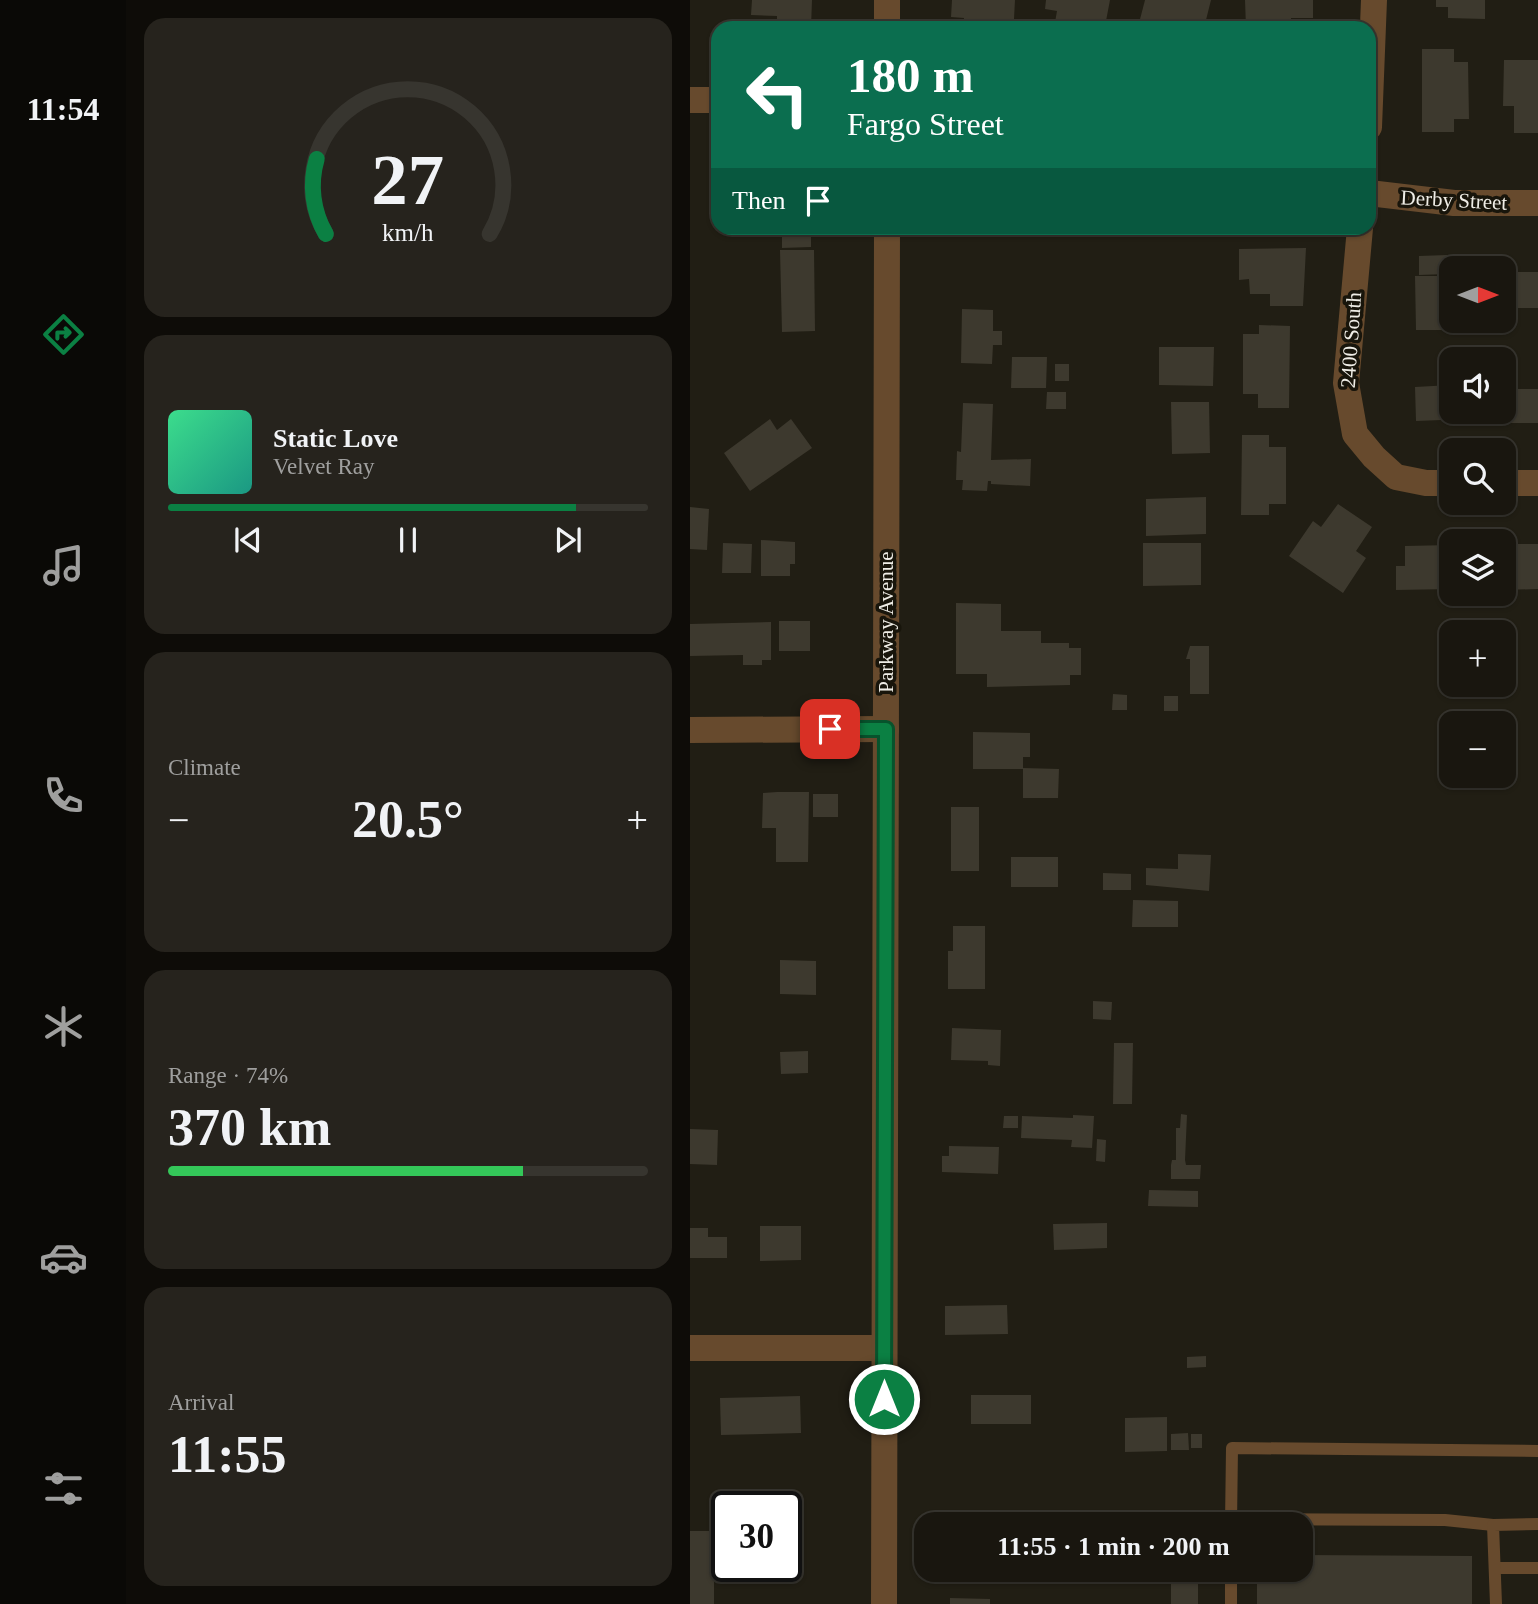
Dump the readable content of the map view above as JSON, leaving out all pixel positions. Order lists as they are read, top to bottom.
{
  "streets": {
    "street": ["Derby Street", "2400 South", "Parkway Avenue"]
  },
  "north": "right",
  "page": {
    "tabs": "11:54",
    "turn": ["180 m", "Fargo Street"],
    "then": "Then",
    "map_buttons": ["+", "−"],
    "song": ["Static Love", "Velvet Ray"],
    "tile": [
      "Climate",
      ["Range · 74%", "370 km"],
      ["Arrival", "11:55"]
    ],
    "heat": ["−", "20.5°", "+"],
    "limit": "30",
    "trip": "11:55 · 1 min · 200 m",
    "gauge": ["27", "km/h"]
  }
}
